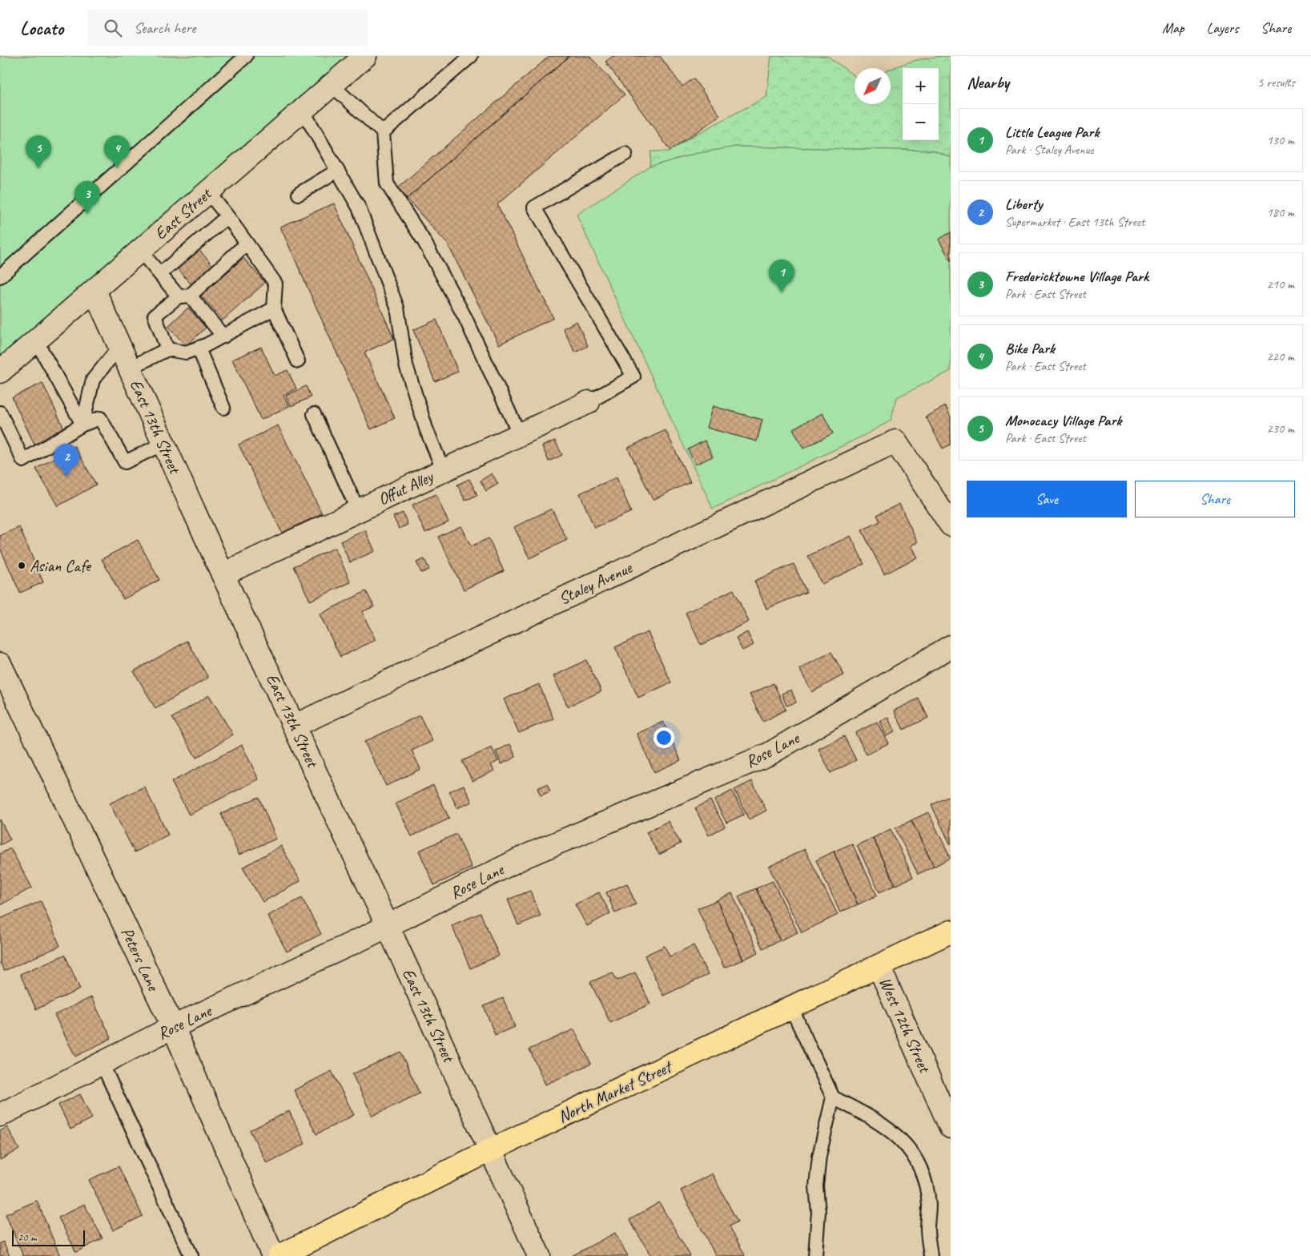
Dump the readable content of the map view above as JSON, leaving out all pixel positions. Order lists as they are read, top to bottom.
{
  "streets": {
    "main road": ["North Market Street"],
    "street": [
      "East Street",
      "East 13th Street",
      "Offut Alley",
      "Staley Avenue",
      "Rose Lane",
      "Peters Lane",
      "West 12th Street"
    ]
  },
  "crossings": [
    ["East Street", "East 13th Street"],
    ["East 13th Street", "Offut Alley"],
    ["East 13th Street", "Staley Avenue"],
    ["East 13th Street", "Rose Lane"],
    ["East 13th Street", "North Market Street"],
    ["Rose Lane", "Peters Lane"],
    ["West 12th Street", "North Market Street"]
  ],
  "places": ["Asian Cafe"],
  "scale_bar": "20 m",
  "north": "bottom left",
  "page": {
    "header": "Locato",
    "search": "Search here",
    "nav": ["Map", "Layers", "Share"],
    "heading": ["Nearby", "5 results"],
    "map_buttons": ["+", "−"],
    "list": [
      {
        "mark": "1",
        "name": "Little League Park",
        "note": "Park · Staley Avenue",
        "value": "130 m"
      },
      {
        "mark": "2",
        "name": "Liberty",
        "note": "Supermarket · East 13th Street",
        "value": "180 m"
      },
      {
        "mark": "3",
        "name": "Fredericktowne Village Park",
        "note": "Park · East Street",
        "value": "210 m"
      },
      {
        "mark": "4",
        "name": "Bike Park",
        "note": "Park · East Street",
        "value": "220 m"
      },
      {
        "mark": "5",
        "name": "Monocacy Village Park",
        "note": "Park · East Street",
        "value": "230 m"
      }
    ],
    "pins": [
      "4",
      "5",
      "3",
      "1",
      "2"
    ],
    "buttons": ["Save", "Share"],
    "scale": "20 m"
  }
}
